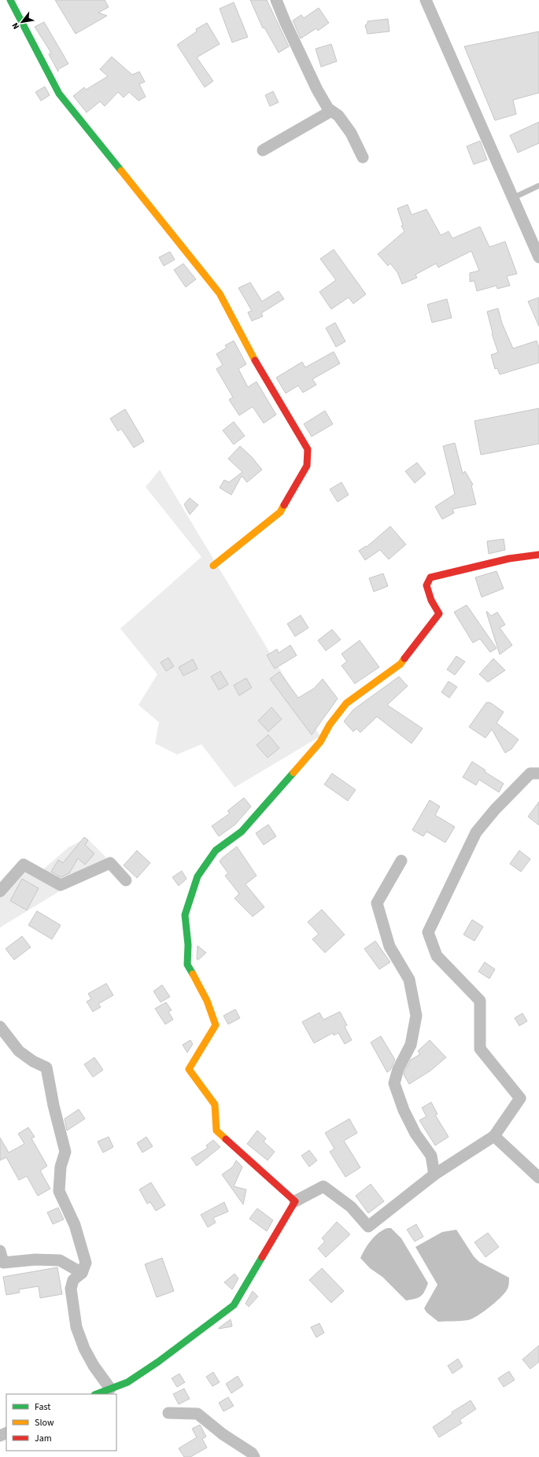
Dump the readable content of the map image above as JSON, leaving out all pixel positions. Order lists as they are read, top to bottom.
{
  "legend": ["Fast", "Slow", "Jam"],
  "north": "bottom left"
}
